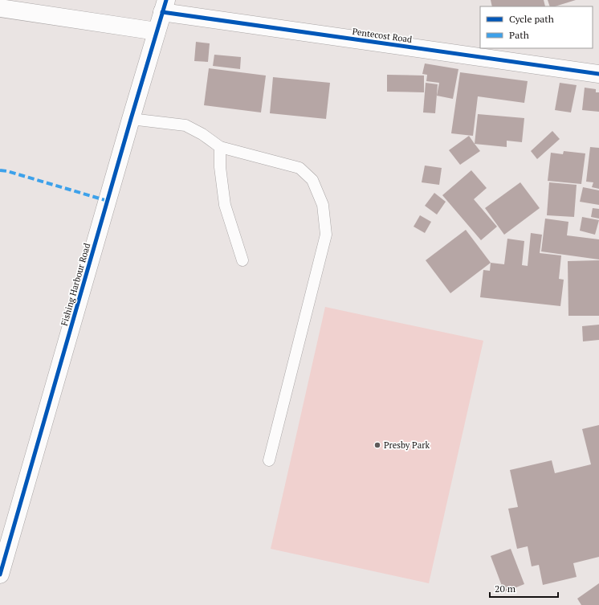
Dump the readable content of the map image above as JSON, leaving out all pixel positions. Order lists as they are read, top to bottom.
{
  "streets": {
    "street": ["Pentecost Road", "Fishing Harbour Road"]
  },
  "crossings": [
    ["Pentecost Road", "Fishing Harbour Road"]
  ],
  "places": ["Presby Park"],
  "legend": ["Cycle path", "Path"],
  "scale_bar": "20 m"
}
